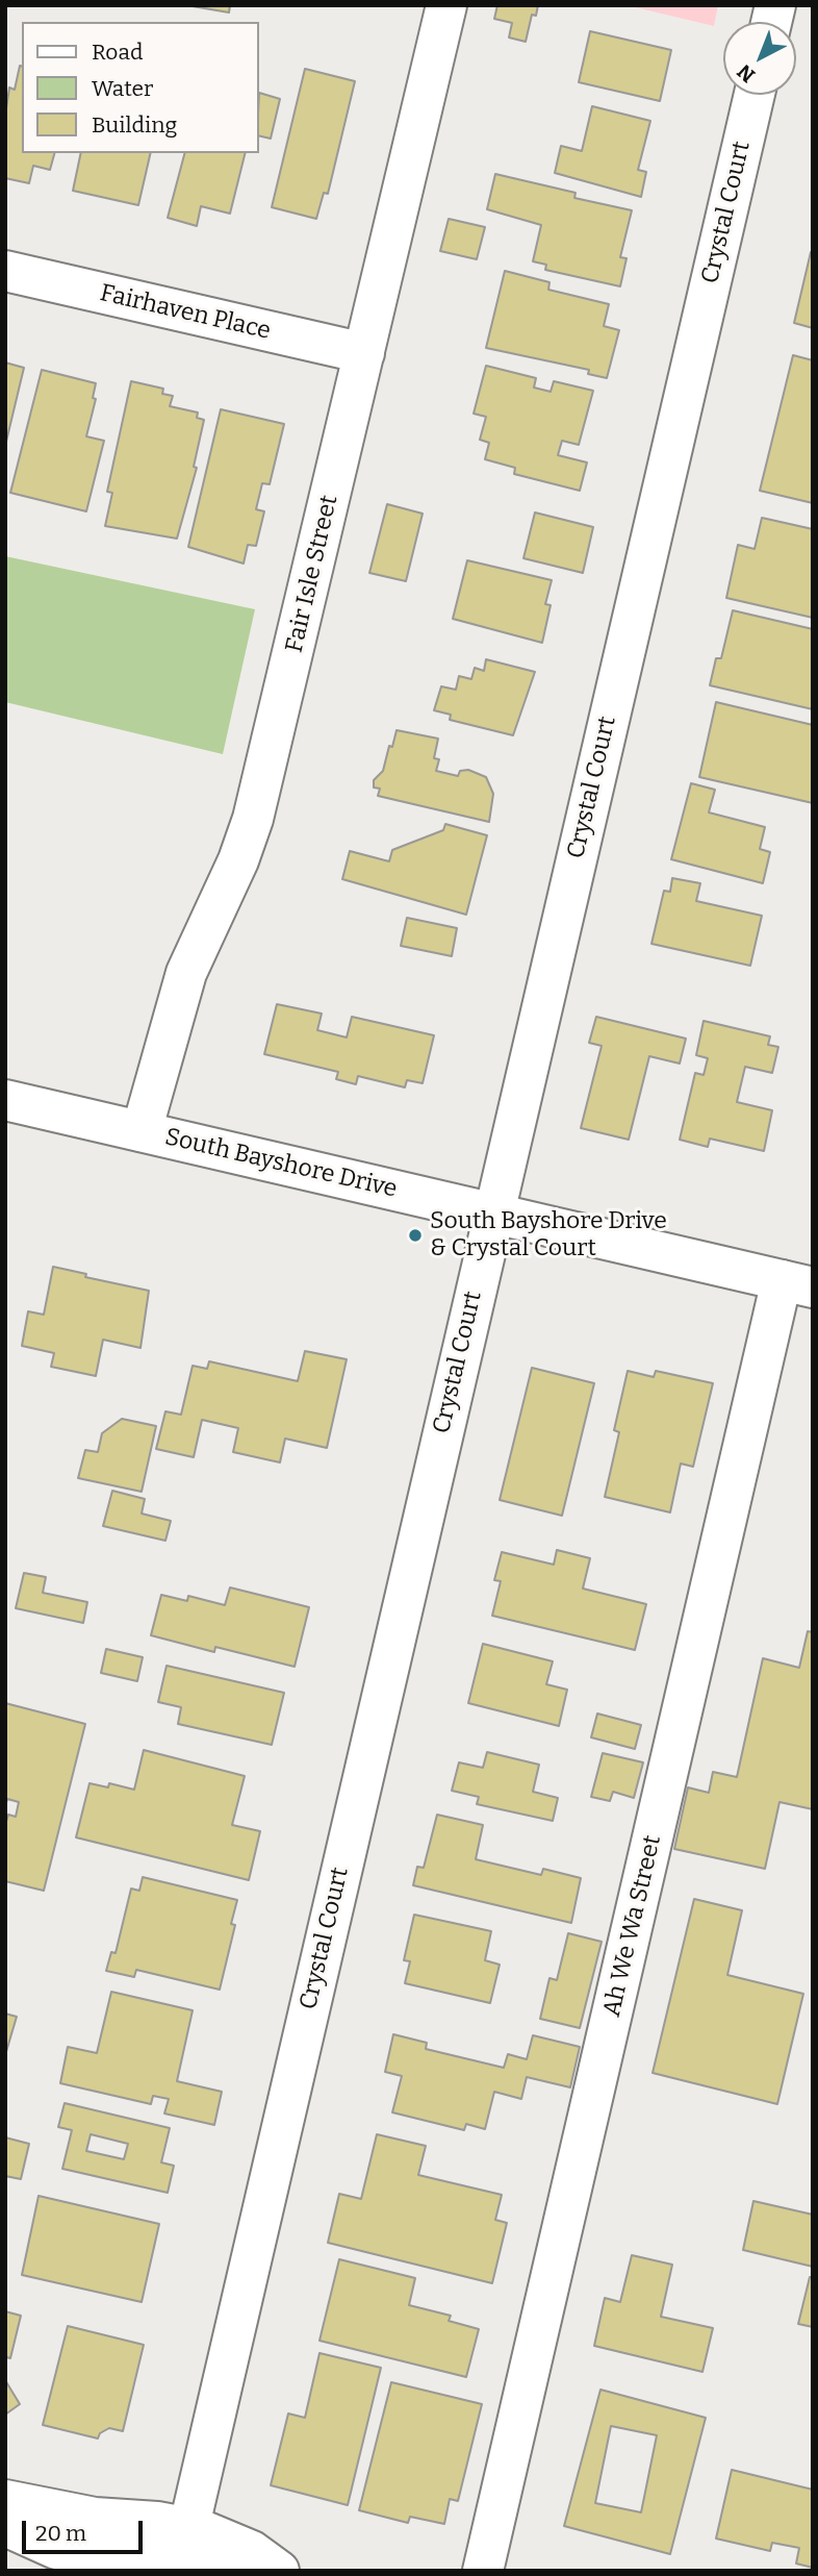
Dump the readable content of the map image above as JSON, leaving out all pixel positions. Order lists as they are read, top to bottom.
{
  "streets": {
    "street": [
      "Crystal Court",
      "Fairhaven Place",
      "Fair Isle Street",
      "South Bayshore Drive",
      "Ah We Wa Street"
    ]
  },
  "crossings": [
    ["Crystal Court", "South Bayshore Drive"],
    ["Fairhaven Place", "Fair Isle Street"],
    ["Fair Isle Street", "South Bayshore Drive"],
    ["South Bayshore Drive", "Ah We Wa Street"]
  ],
  "places": ["South Bayshore Drive & Crystal Court"],
  "legend": ["Road", "Water", "Building"],
  "scale_bar": "20 m",
  "north": "bottom left"
}
